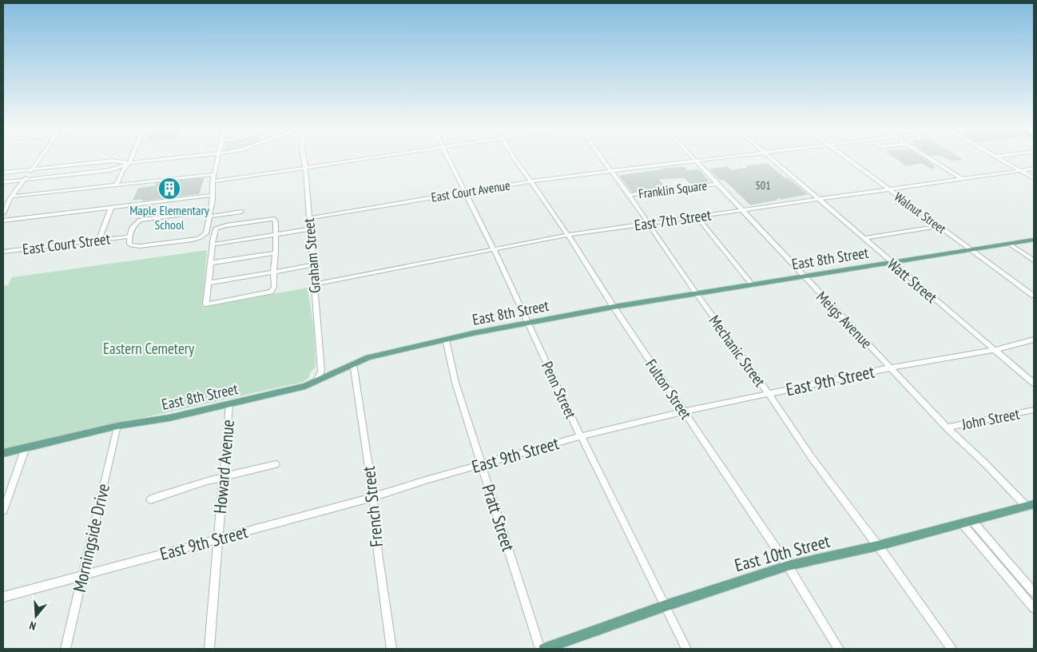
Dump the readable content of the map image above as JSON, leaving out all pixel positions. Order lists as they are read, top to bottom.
{
  "streets": {
    "main road": ["East 8th Street", "East 10th Street"],
    "street": [
      "Franklin Square",
      "East Court Avenue",
      "Walnut Street",
      "East 7th Street",
      "East Court Street",
      "Graham Street",
      "Watt Street",
      "Meigs Avenue",
      "Mechanic Street",
      "East 9th Street",
      "Fulton Street",
      "Penn Street",
      "John Street",
      "Howard Avenue",
      "French Street",
      "Pratt Street",
      "Morningside Drive"
    ]
  },
  "crossings": [
    ["Franklin Square", "Meigs Avenue"],
    ["Franklin Square", "Mechanic Street"],
    ["East Court Avenue", "Graham Street"],
    ["East Court Avenue", "Meigs Avenue"],
    ["East Court Avenue", "Mechanic Street"],
    ["East Court Avenue", "Fulton Street"],
    ["East Court Avenue", "Penn Street"],
    ["Walnut Street", "East 7th Street"],
    ["Walnut Street", "East 8th Street"],
    ["East 7th Street", "Graham Street"],
    ["East 7th Street", "Watt Street"],
    ["East 7th Street", "Meigs Avenue"],
    ["East 7th Street", "Mechanic Street"],
    ["East 7th Street", "Fulton Street"],
    ["East 7th Street", "Penn Street"],
    ["Graham Street", "East 8th Street"],
    ["East 8th Street", "Watt Street"],
    ["East 8th Street", "Meigs Avenue"],
    ["East 8th Street", "Mechanic Street"],
    ["East 8th Street", "Fulton Street"],
    ["East 8th Street", "Penn Street"],
    ["East 8th Street", "Howard Avenue"],
    ["East 8th Street", "French Street"],
    ["East 8th Street", "Pratt Street"],
    ["East 8th Street", "Morningside Drive"],
    ["Watt Street", "East 9th Street"],
    ["Meigs Avenue", "East 9th Street"],
    ["Meigs Avenue", "John Street"],
    ["Meigs Avenue", "East 10th Street"],
    ["Mechanic Street", "East 9th Street"],
    ["Mechanic Street", "East 10th Street"],
    ["East 9th Street", "Fulton Street"],
    ["East 9th Street", "Penn Street"],
    ["East 9th Street", "Howard Avenue"],
    ["East 9th Street", "French Street"],
    ["East 9th Street", "Pratt Street"],
    ["East 9th Street", "Morningside Drive"],
    ["Fulton Street", "East 10th Street"],
    ["Penn Street", "East 10th Street"]
  ],
  "parks": ["Eastern Cemetery"],
  "places": {
    "building": ["Maple Elementary School"]
  },
  "house_numbers": ["501"],
  "north": "bottom"
}
